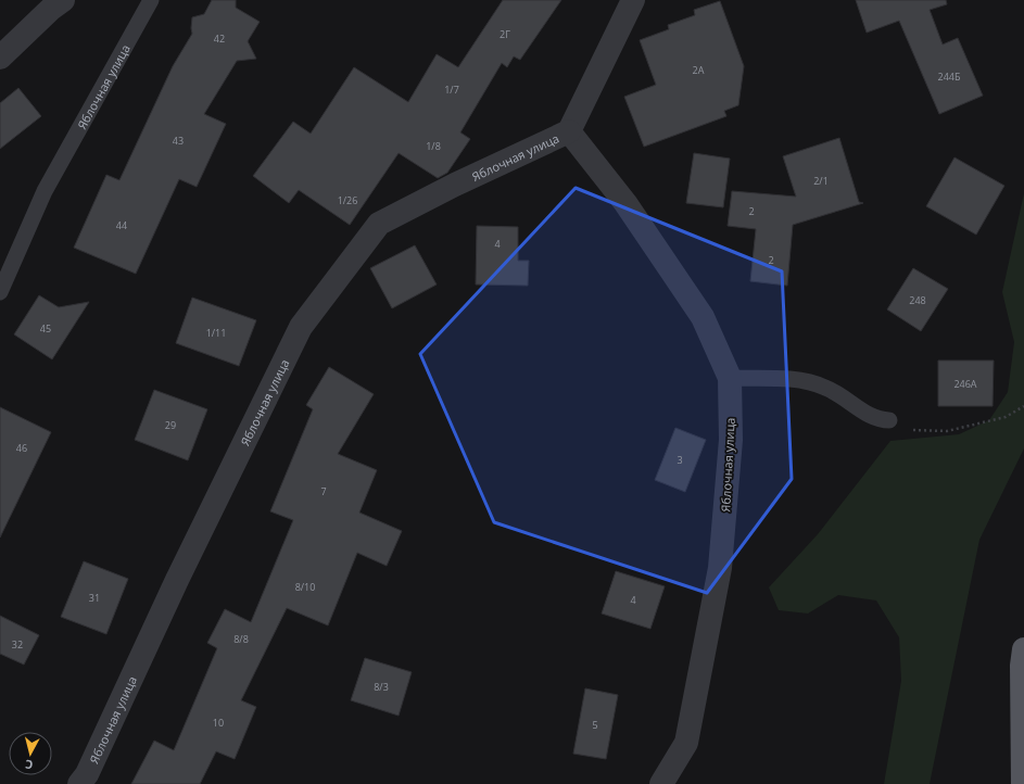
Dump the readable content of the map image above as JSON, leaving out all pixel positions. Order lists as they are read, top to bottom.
{
  "streets": {
    "street": ["Яблочная улица"]
  },
  "house_numbers": [
    "2Г",
    "42",
    "2А",
    "244Б",
    "1/7",
    "43",
    "1/8",
    "2/1",
    "1/26",
    "2",
    "44",
    "4",
    "2",
    "248",
    "45",
    "1/11",
    "246А",
    "29",
    "46",
    "3",
    "7",
    "8/10",
    "31",
    "4",
    "8/8",
    "32",
    "8/3",
    "10",
    "5"
  ],
  "north": "bottom"
}
